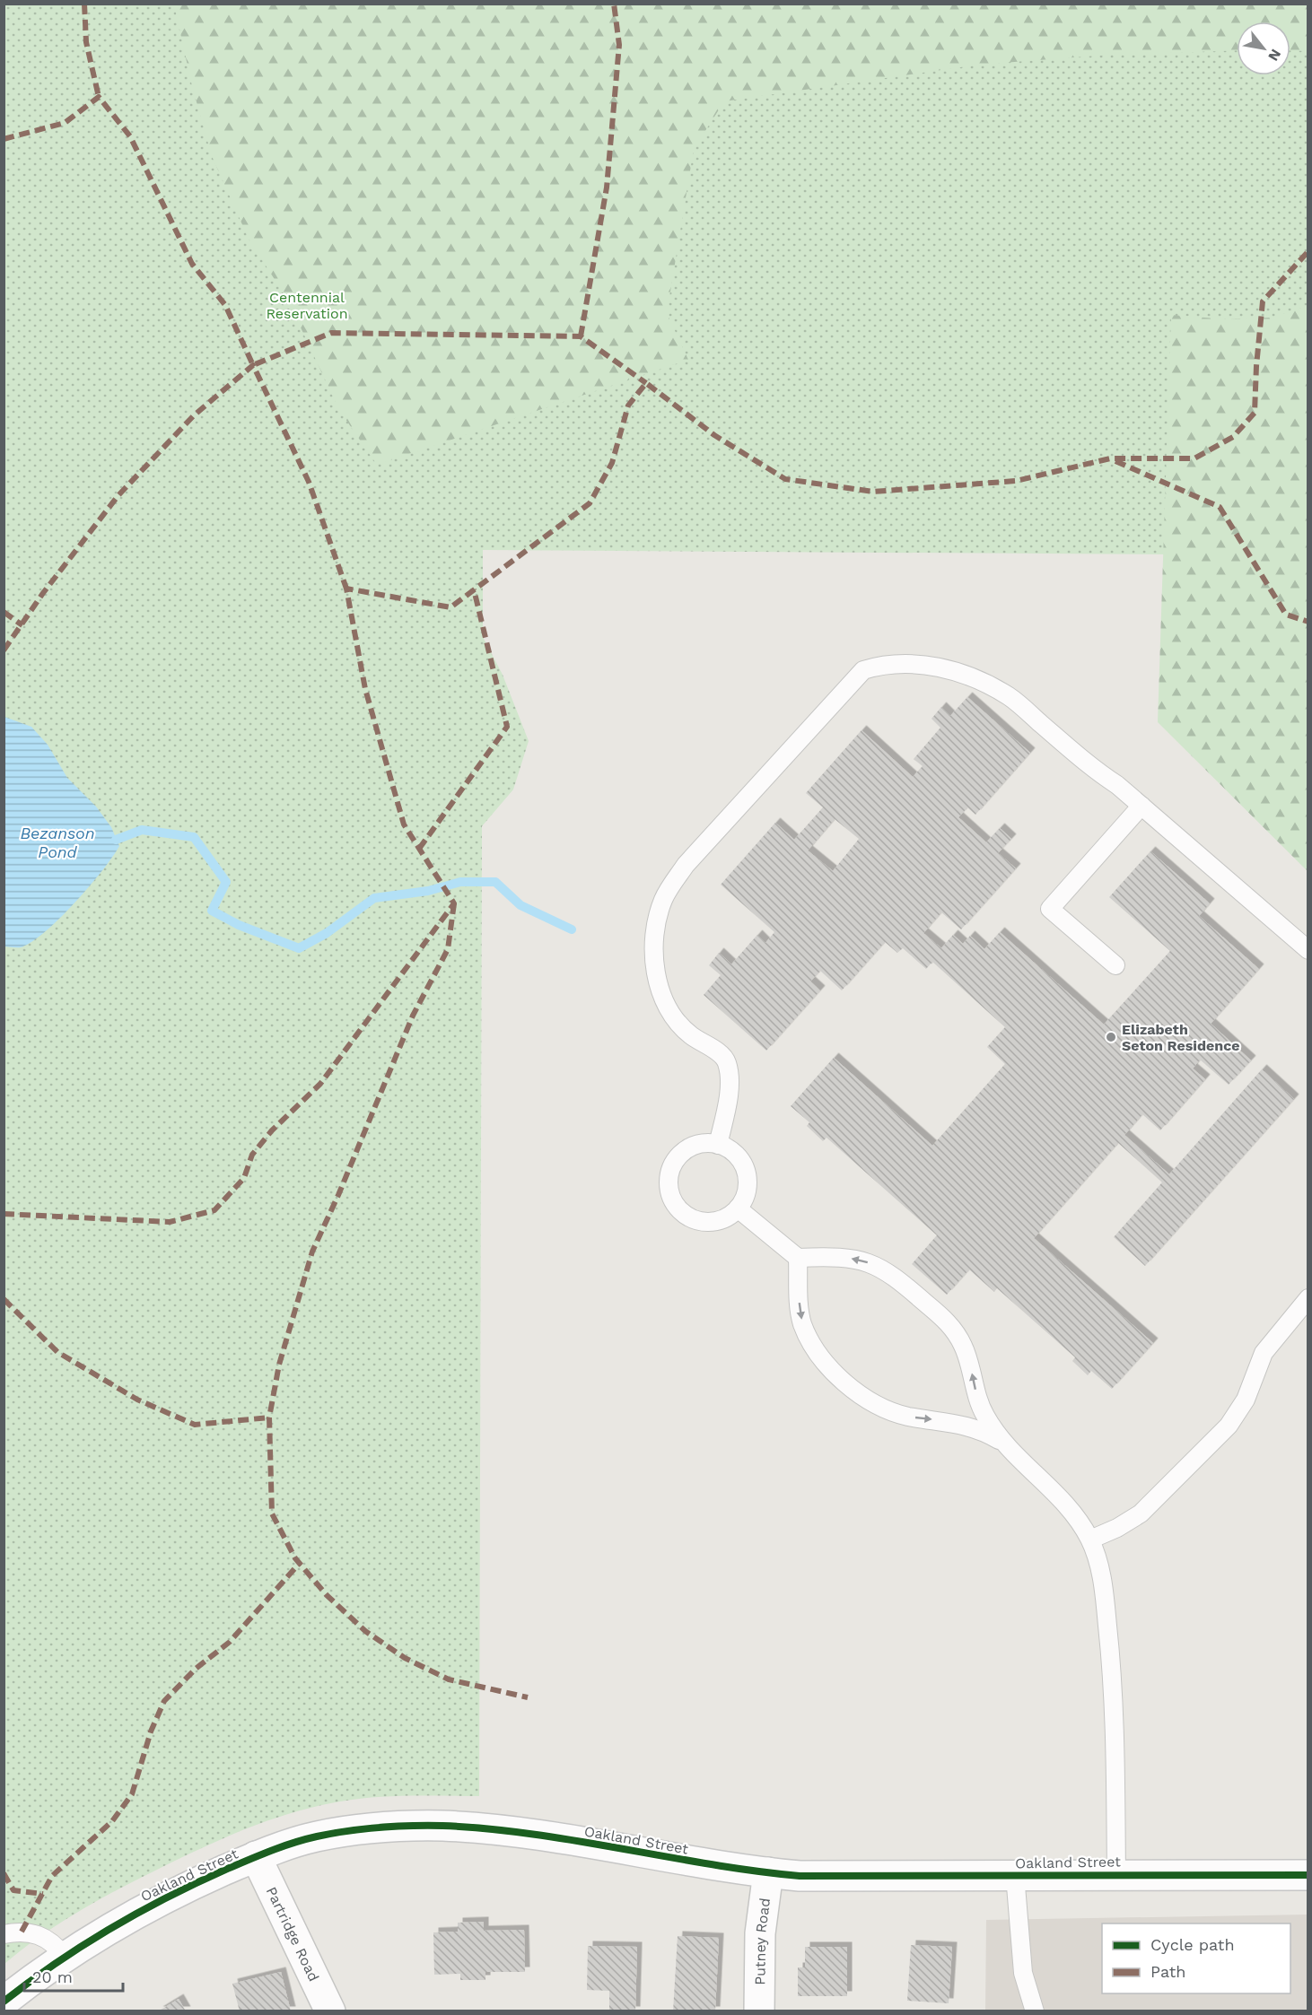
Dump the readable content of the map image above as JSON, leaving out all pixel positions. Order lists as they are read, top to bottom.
{
  "streets": {
    "street": ["Oakland Street", "Partridge Road", "Putney Road"]
  },
  "crossings": [
    ["Oakland Street", "Partridge Road"],
    ["Oakland Street", "Putney Road"]
  ],
  "water": ["Bezanson Pond"],
  "parks": ["Centennial Reservation"],
  "places": ["Elizabeth Seton Residence"],
  "legend": ["Cycle path", "Path"],
  "scale_bar": "20 m",
  "north": "bottom right"
}
